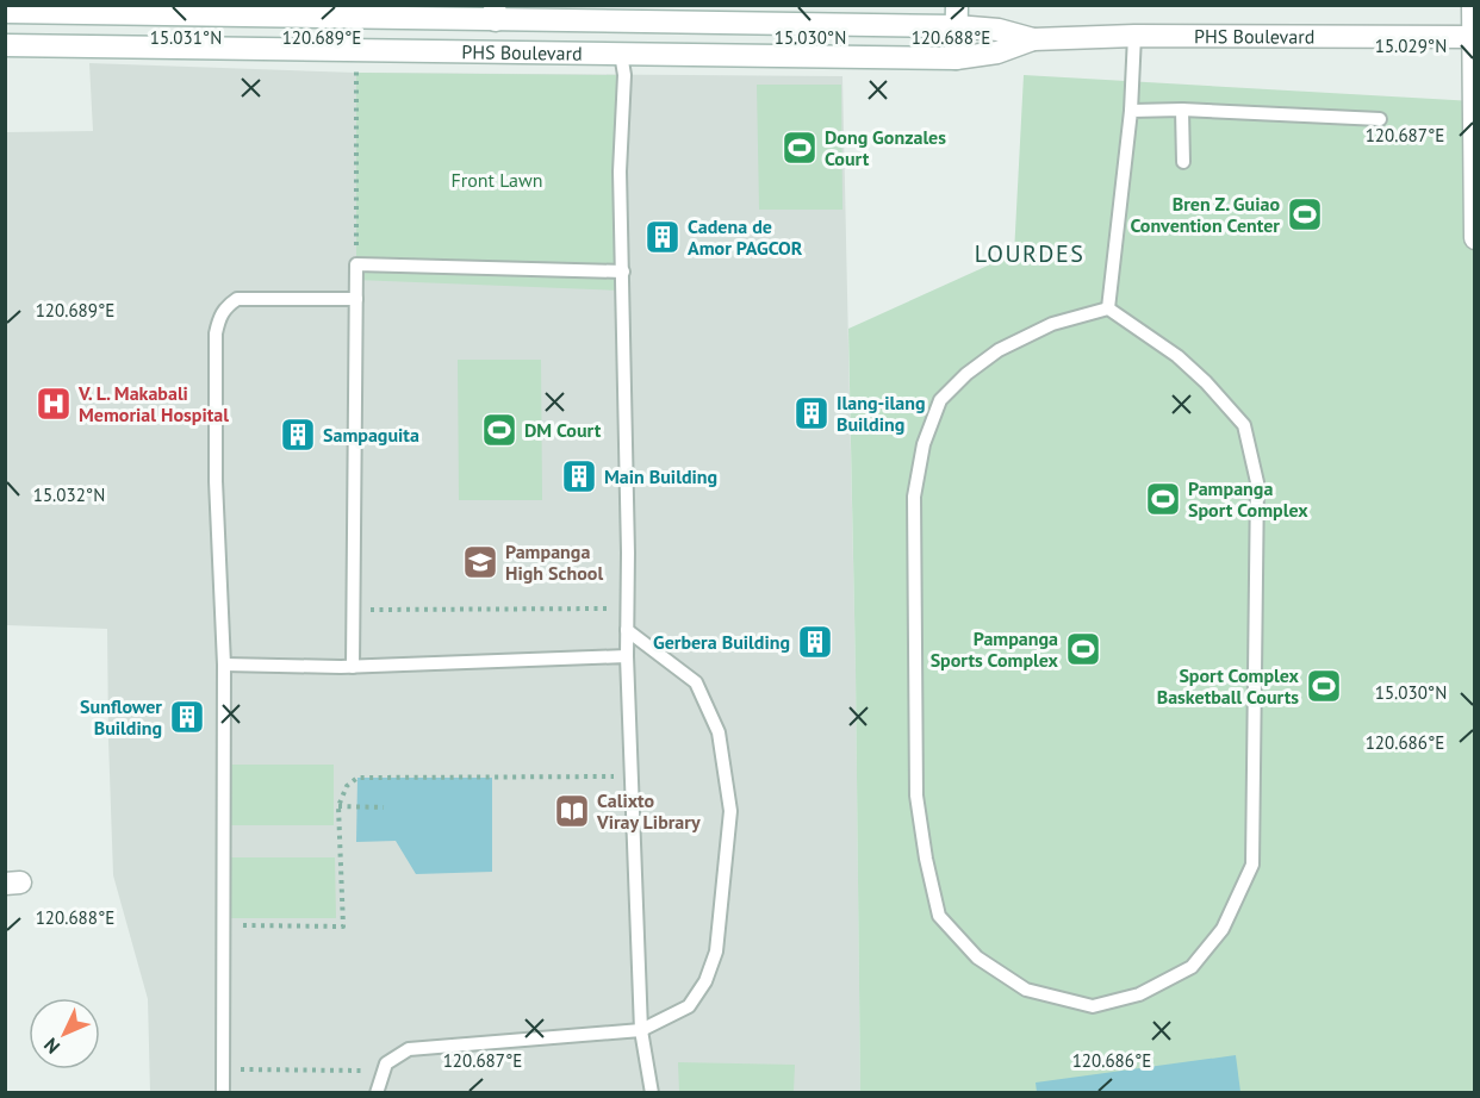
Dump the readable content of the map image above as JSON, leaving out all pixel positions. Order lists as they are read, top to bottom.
{
  "streets": {
    "street": ["PHS Boulevard"]
  },
  "districts": ["LOURDES"],
  "parks": ["Front Lawn"],
  "places": {
    "sports": [
      "Dong Gonzales Court",
      "Bren Z. Guiao Convention Center",
      "DM Court",
      "Pampanga Sport Complex",
      "Pampanga Sports Complex",
      "Sport Complex Basketball Courts"
    ],
    "building": [
      "Cadena de Amor PAGCOR",
      "Ilang-ilang Building",
      "Sampaguita",
      "Main Building",
      "Gerbera Building",
      "Sunflower Building"
    ],
    "hospital": ["V. L. Makabali Memorial Hospital"],
    "school or university": ["Pampanga High School"],
    "library": ["Calixto Viray Library"]
  },
  "north": "bottom left",
  "coordinates": [
    "120.689°E",
    "120.688°E",
    "15.031°N",
    "15.030°N",
    "15.029°N",
    "120.687°E",
    "15.032°N",
    "120.686°E"
  ]
}
